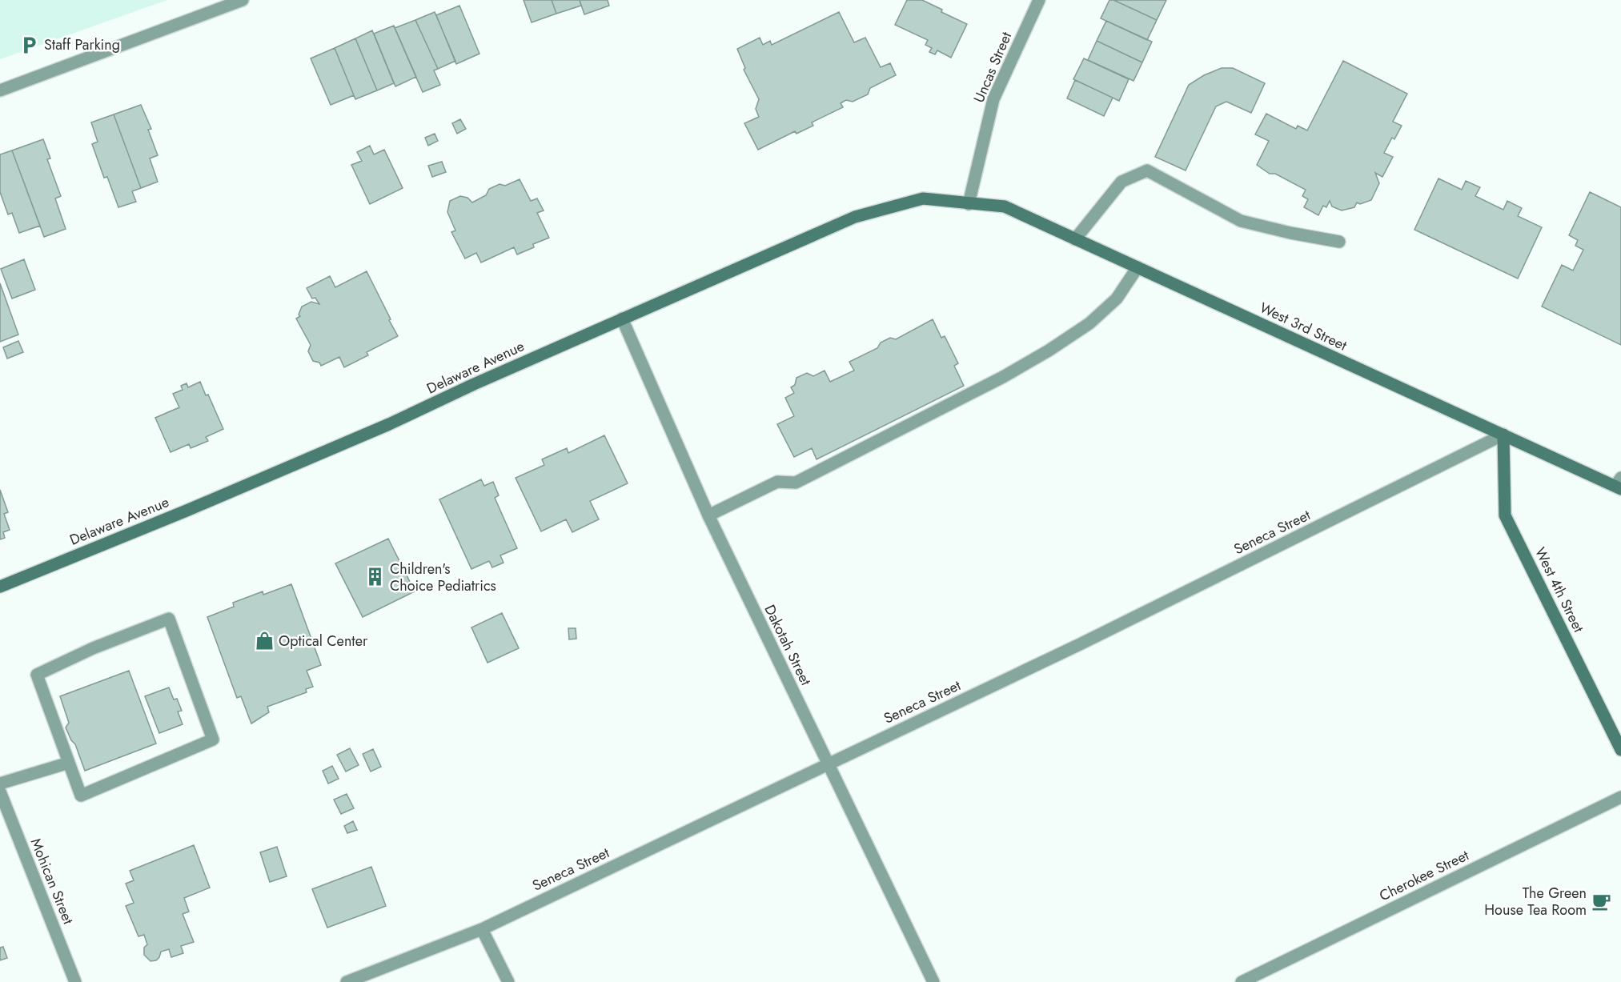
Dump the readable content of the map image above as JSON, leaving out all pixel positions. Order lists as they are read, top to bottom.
{
  "streets": {
    "main road": ["West 3rd Street", "Delaware Avenue", "West 4th Street"],
    "street": [
      "Uncas Street",
      "Seneca Street",
      "Dakotah Street",
      "Cherokee Street",
      "Mohican Street"
    ]
  },
  "crossings": [
    ["Uncas Street", "West 3rd Street"],
    ["Uncas Street", "Delaware Avenue"],
    ["West 3rd Street", "Delaware Avenue"],
    ["West 3rd Street", "Seneca Street"],
    ["West 3rd Street", "West 4th Street"],
    ["Delaware Avenue", "Dakotah Street"],
    ["Seneca Street", "West 4th Street"],
    ["Seneca Street", "Dakotah Street"]
  ],
  "places": {
    "parking": ["Staff Parking"],
    "building": ["Children's Choice Pediatrics"],
    "shop": ["Optical Center"],
    "cafe": ["The Green House Tea Room"]
  }
}
